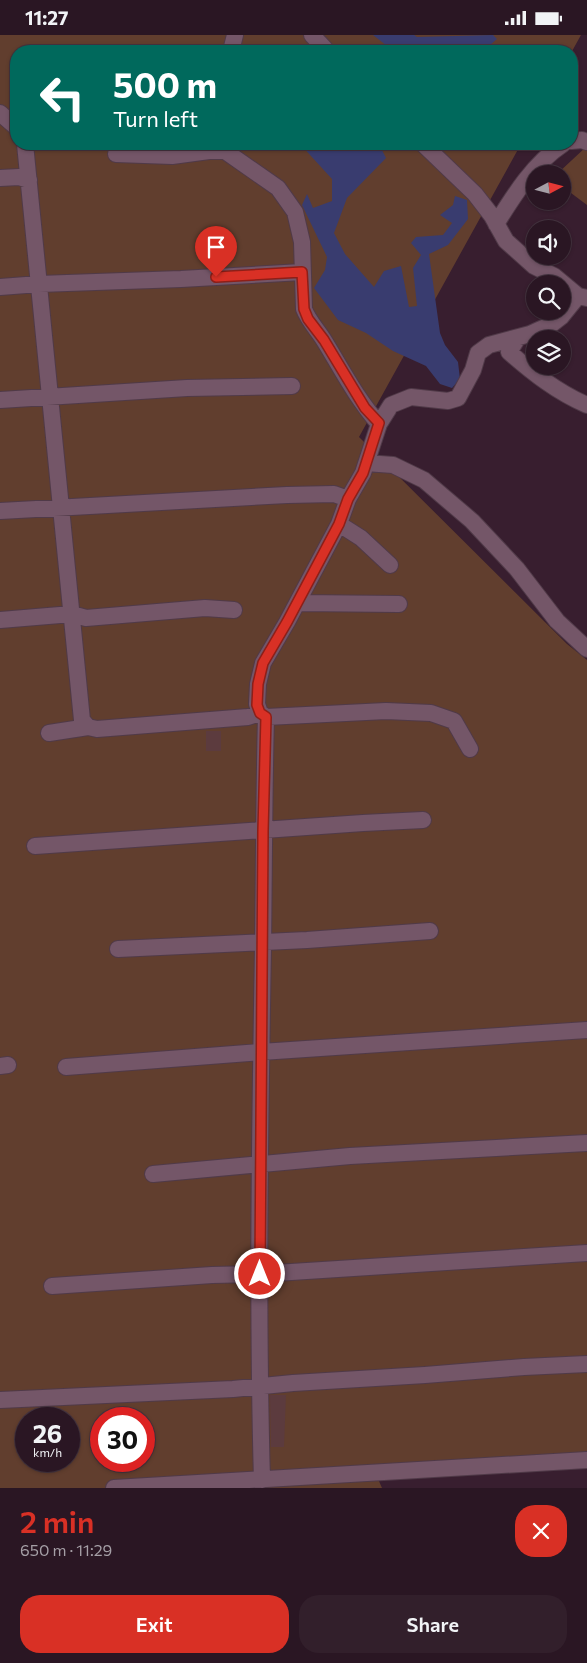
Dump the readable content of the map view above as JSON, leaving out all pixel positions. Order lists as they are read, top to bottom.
{
  "north": "right",
  "page": {
    "status": "11:27",
    "turn": ["500 m", "Turn left"],
    "speed": "26 km/h",
    "limit": "30",
    "heading": ["2 min", "650 m · 11:29"],
    "buttons": ["Exit", "Share"]
  }
}
